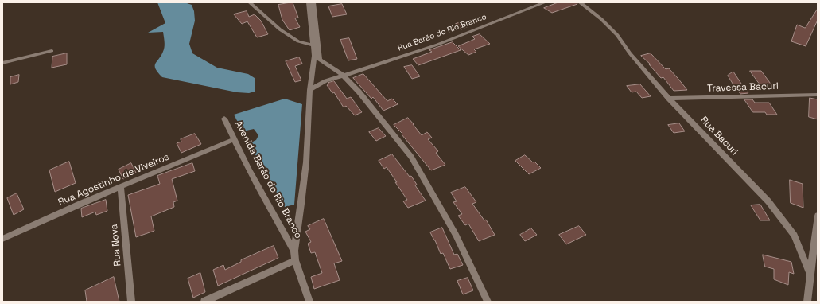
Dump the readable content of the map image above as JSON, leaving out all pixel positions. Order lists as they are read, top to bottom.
{
  "streets": {
    "street": [
      "Rua Barão do Rio Branco",
      "Travessa Bacuri",
      "Rua Bacuri",
      "Rua Agostinho de Viveiros",
      "Avenida Barão do Rio Branco",
      "Rua Nova"
    ]
  },
  "crossings": [
    ["Travessa Bacuri", "Rua Bacuri"],
    ["Rua Agostinho de Viveiros", "Avenida Barão do Rio Branco"],
    ["Rua Agostinho de Viveiros", "Rua Nova"]
  ]
}
